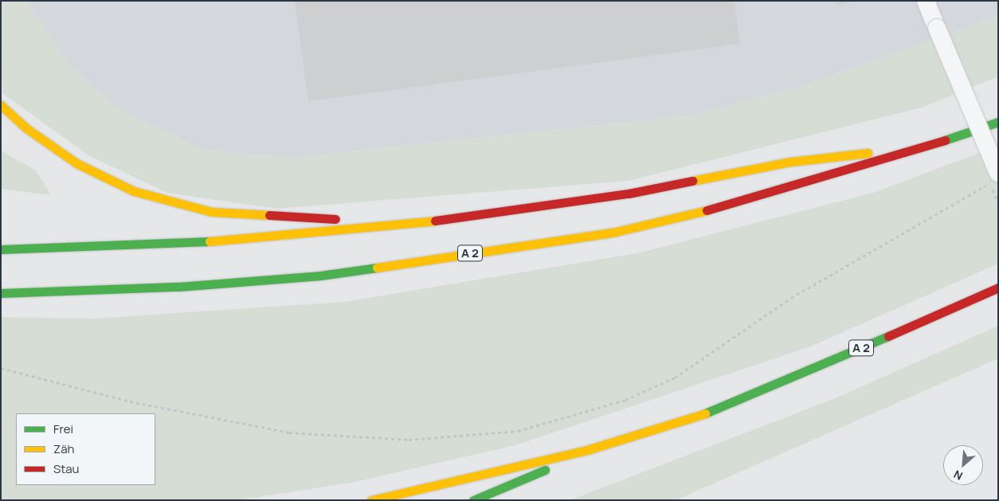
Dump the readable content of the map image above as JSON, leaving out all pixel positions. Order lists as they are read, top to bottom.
{
  "streets": {
    "highway": ["A 2"]
  },
  "legend": ["Frei", "Zäh", "Stau"],
  "north": "bottom left"
}
